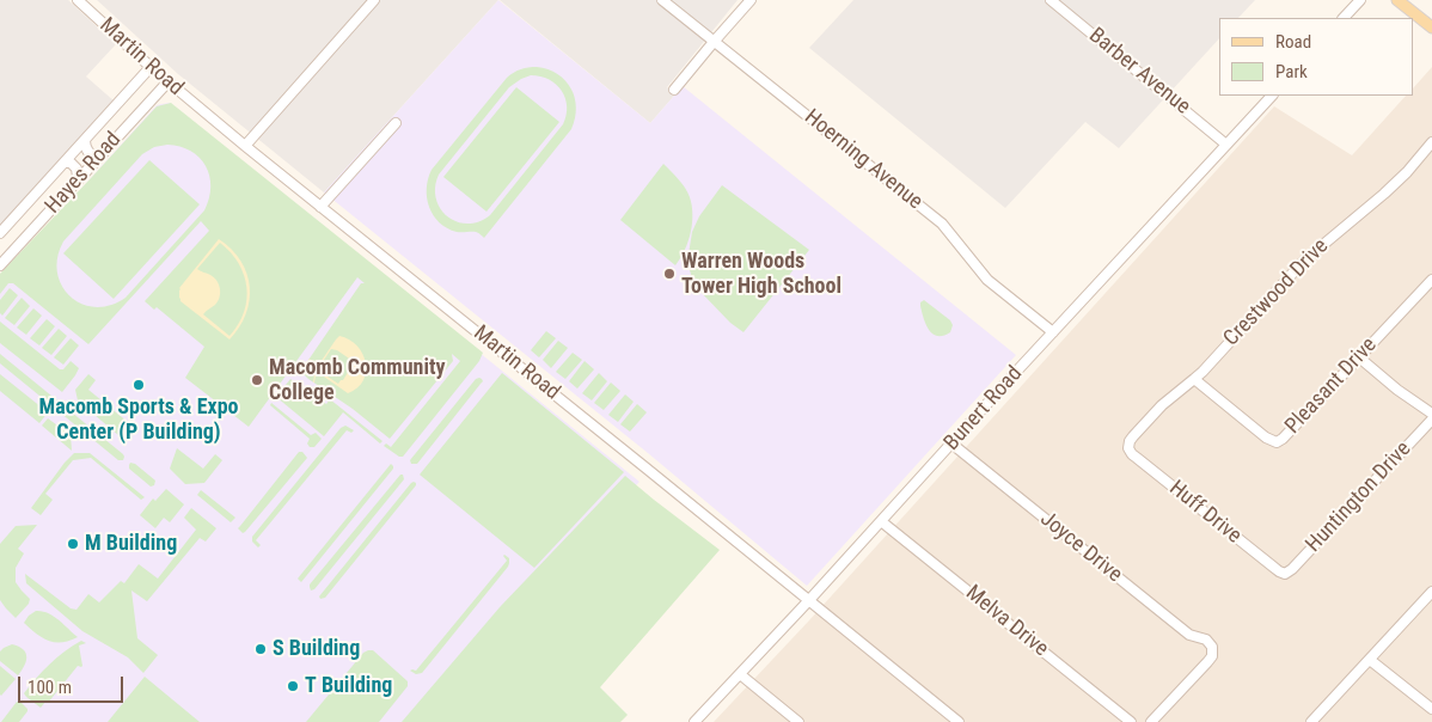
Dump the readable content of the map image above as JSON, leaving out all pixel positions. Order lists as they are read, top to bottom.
{
  "streets": {
    "street": [
      "Martin Road",
      "Barber Avenue",
      "Hoerning Avenue",
      "Hayes Road",
      "Crestwood Drive",
      "Pleasant Drive",
      "Bunert Road",
      "Huntington Drive",
      "Huff Drive",
      "Joyce Drive",
      "Melva Drive"
    ]
  },
  "crossings": [
    ["Martin Road", "Hayes Road"],
    ["Martin Road", "Bunert Road"],
    ["Barber Avenue", "Bunert Road"],
    ["Hoerning Avenue", "Bunert Road"],
    ["Crestwood Drive", "Pleasant Drive"],
    ["Crestwood Drive", "Huff Drive"],
    ["Bunert Road", "Joyce Drive"],
    ["Bunert Road", "Melva Drive"],
    ["Huntington Drive", "Huff Drive"]
  ],
  "places": [
    "Warren Woods Tower High School",
    "Macomb Community College",
    "Macomb Sports & Expo Center (P Building)",
    "M Building",
    "S Building",
    "T Building"
  ],
  "legend": ["Road", "Park"],
  "scale_bar": "100 m"
}
